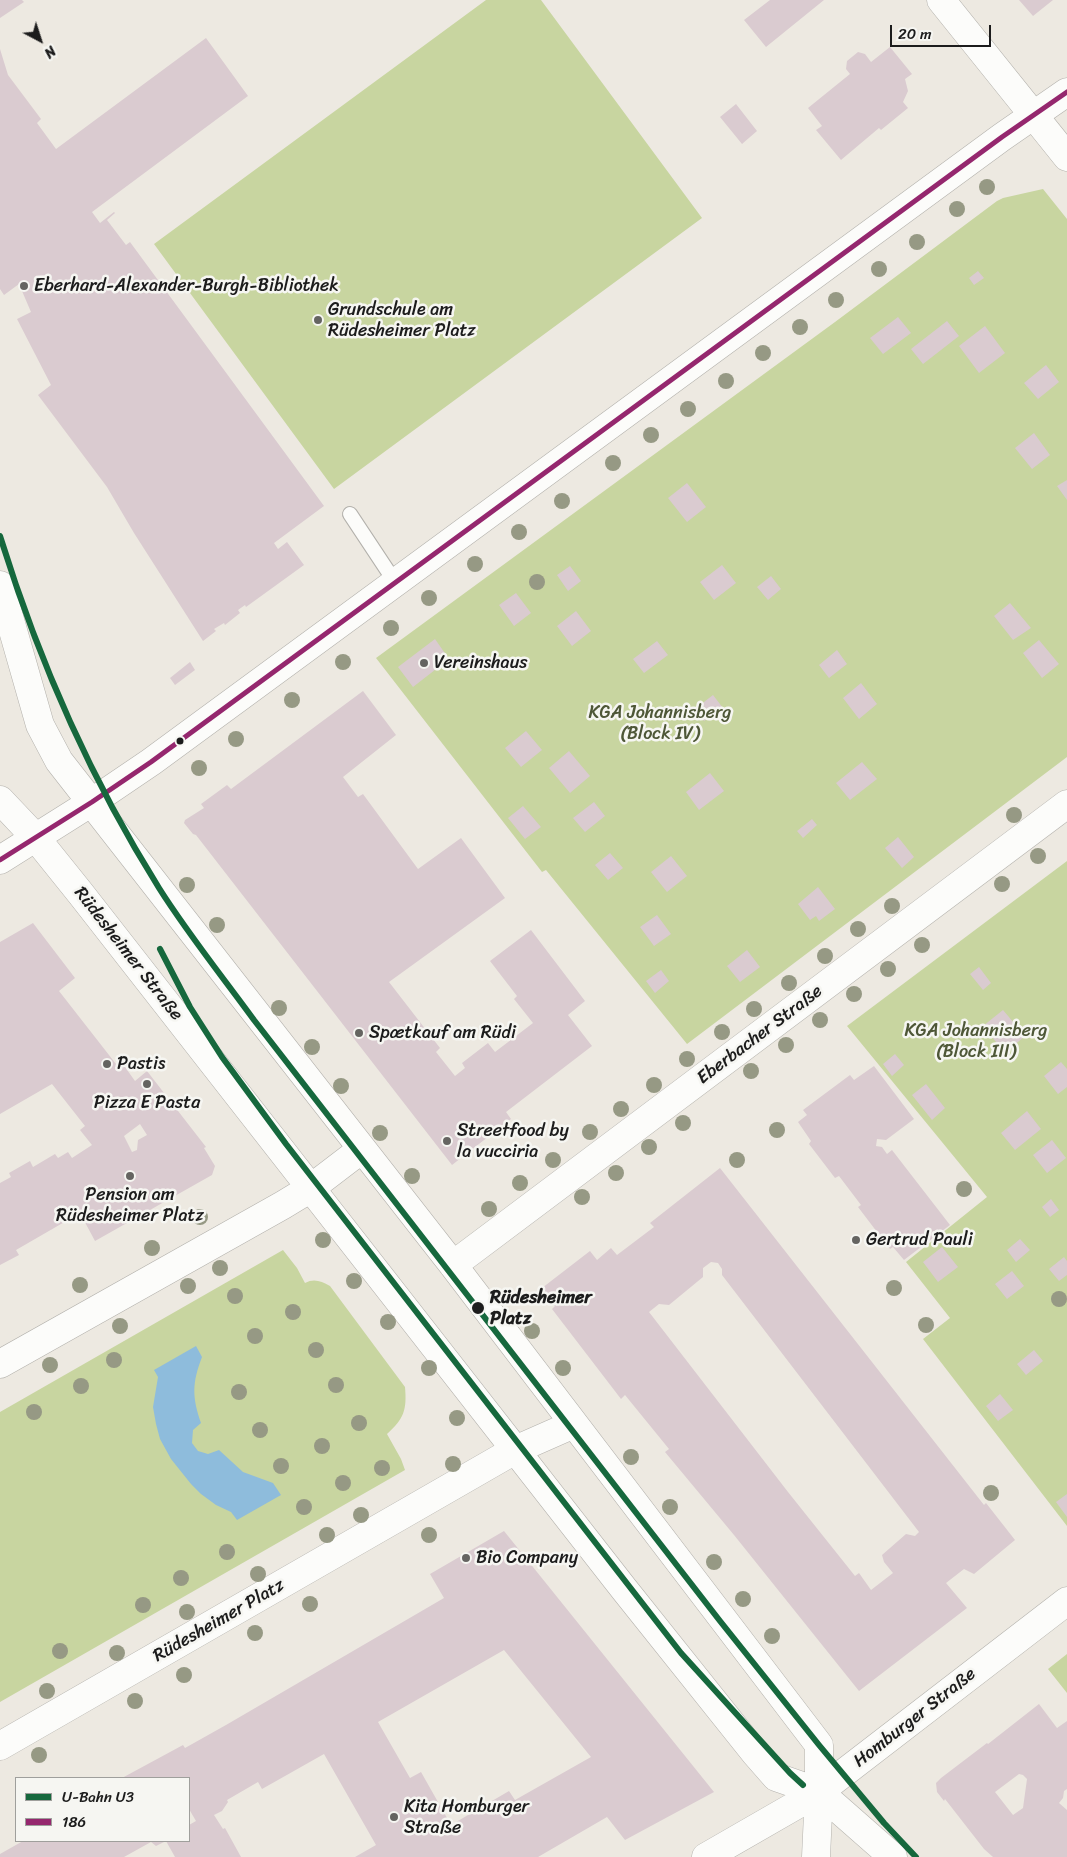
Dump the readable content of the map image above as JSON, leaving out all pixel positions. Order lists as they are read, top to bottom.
{
  "streets": {
    "street": [
      "Rüdesheimer Straße",
      "Eberbacher Straße",
      "Rüdesheimer Platz",
      "Homburger Straße"
    ]
  },
  "crossings": [
    ["Rüdesheimer Straße", "Rüdesheimer Platz"],
    ["Rüdesheimer Straße", "Homburger Straße"]
  ],
  "parks": ["KGA Johannisberg (Block IV)", "KGA Johannisberg (Block III)"],
  "places": [
    "Eberhard-Alexander-Burgh-Bibliothek",
    "Grundschule am Rüdesheimer Platz",
    "Vereinshaus",
    "Spætkauf am Rüdi",
    "Pastis",
    "Pizza E Pasta",
    "Streetfood by la vucciria",
    "Pension am Rüdesheimer Platz",
    "Gertrud Pauli",
    "Rüdesheimer Platz",
    "Bio Company",
    "Kita Homburger Straße"
  ],
  "lines": ["transit line 186", "metro line U3"],
  "legend": ["U-Bahn U3", "186"],
  "scale_bar": "20 m",
  "north": "bottom right"
}
